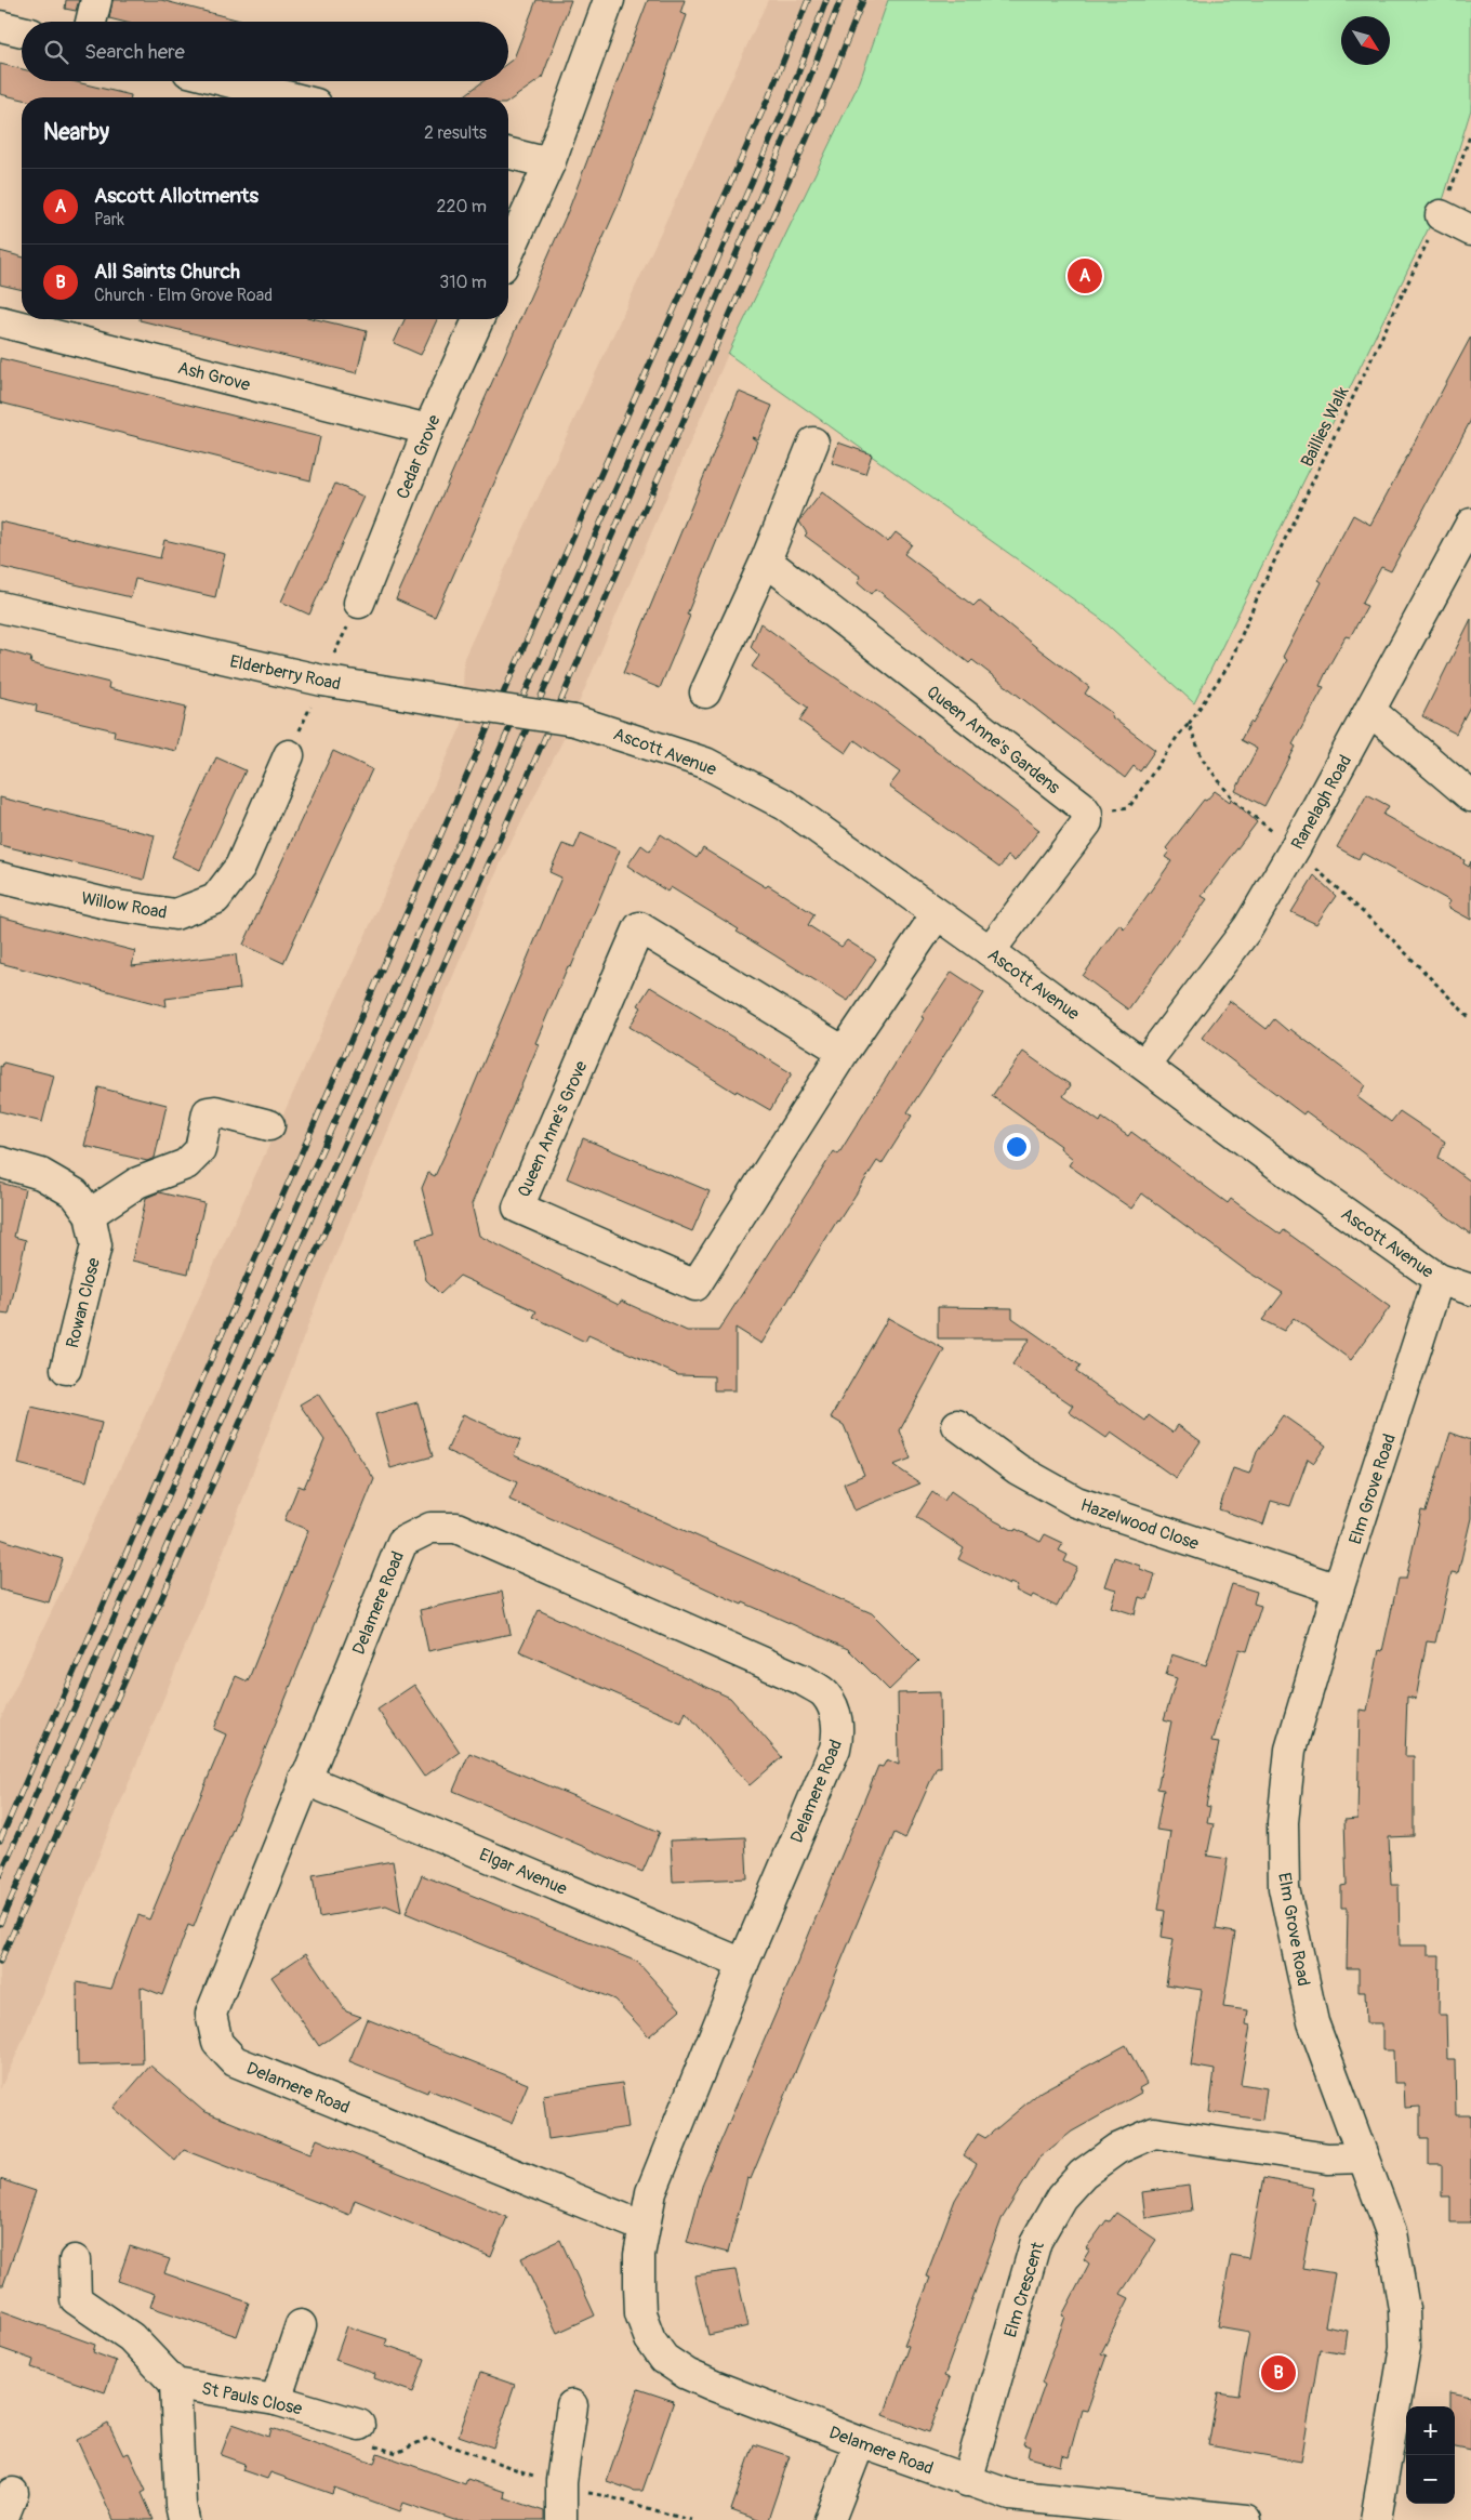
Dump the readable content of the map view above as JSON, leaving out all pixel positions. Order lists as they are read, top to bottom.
{
  "streets": {
    "street": [
      "Ash Grove",
      "Cedar Grove",
      "Elderberry Road",
      "Queen Anne's Gardens",
      "Ascott Avenue",
      "Ranelagh Road",
      "Willow Road",
      "Queen Anne's Grove",
      "Rowan Close",
      "Elm Grove Road",
      "Hazelwood Close",
      "Delamere Road",
      "Elgar Avenue",
      "Elm Crescent",
      "St Pauls Close"
    ],
    "path": ["Baillies Walk"]
  },
  "crossings": [
    ["Ash Grove", "Cedar Grove"],
    ["Elderberry Road", "Ascott Avenue"],
    ["Queen Anne's Gardens", "Ascott Avenue"],
    ["Ascott Avenue", "Ranelagh Road"],
    ["Ascott Avenue", "Queen Anne's Grove"],
    ["Ascott Avenue", "Elm Grove Road"],
    ["Elm Grove Road", "Hazelwood Close"],
    ["Elm Grove Road", "Elm Crescent"],
    ["Delamere Road", "Elgar Avenue"],
    ["Delamere Road", "Elm Crescent"]
  ],
  "north": "bottom right",
  "page": {
    "search": "Search here",
    "heading": ["Nearby", "2 results"],
    "list": [
      {
        "mark": "A",
        "name": "Ascott Allotments",
        "note": "Park",
        "value": "220 m"
      },
      {
        "mark": "B",
        "name": "All Saints Church",
        "note": "Church · Elm Grove Road",
        "value": "310 m"
      }
    ],
    "pins": ["A", "B"],
    "map_buttons": ["+", "−"]
  }
}
